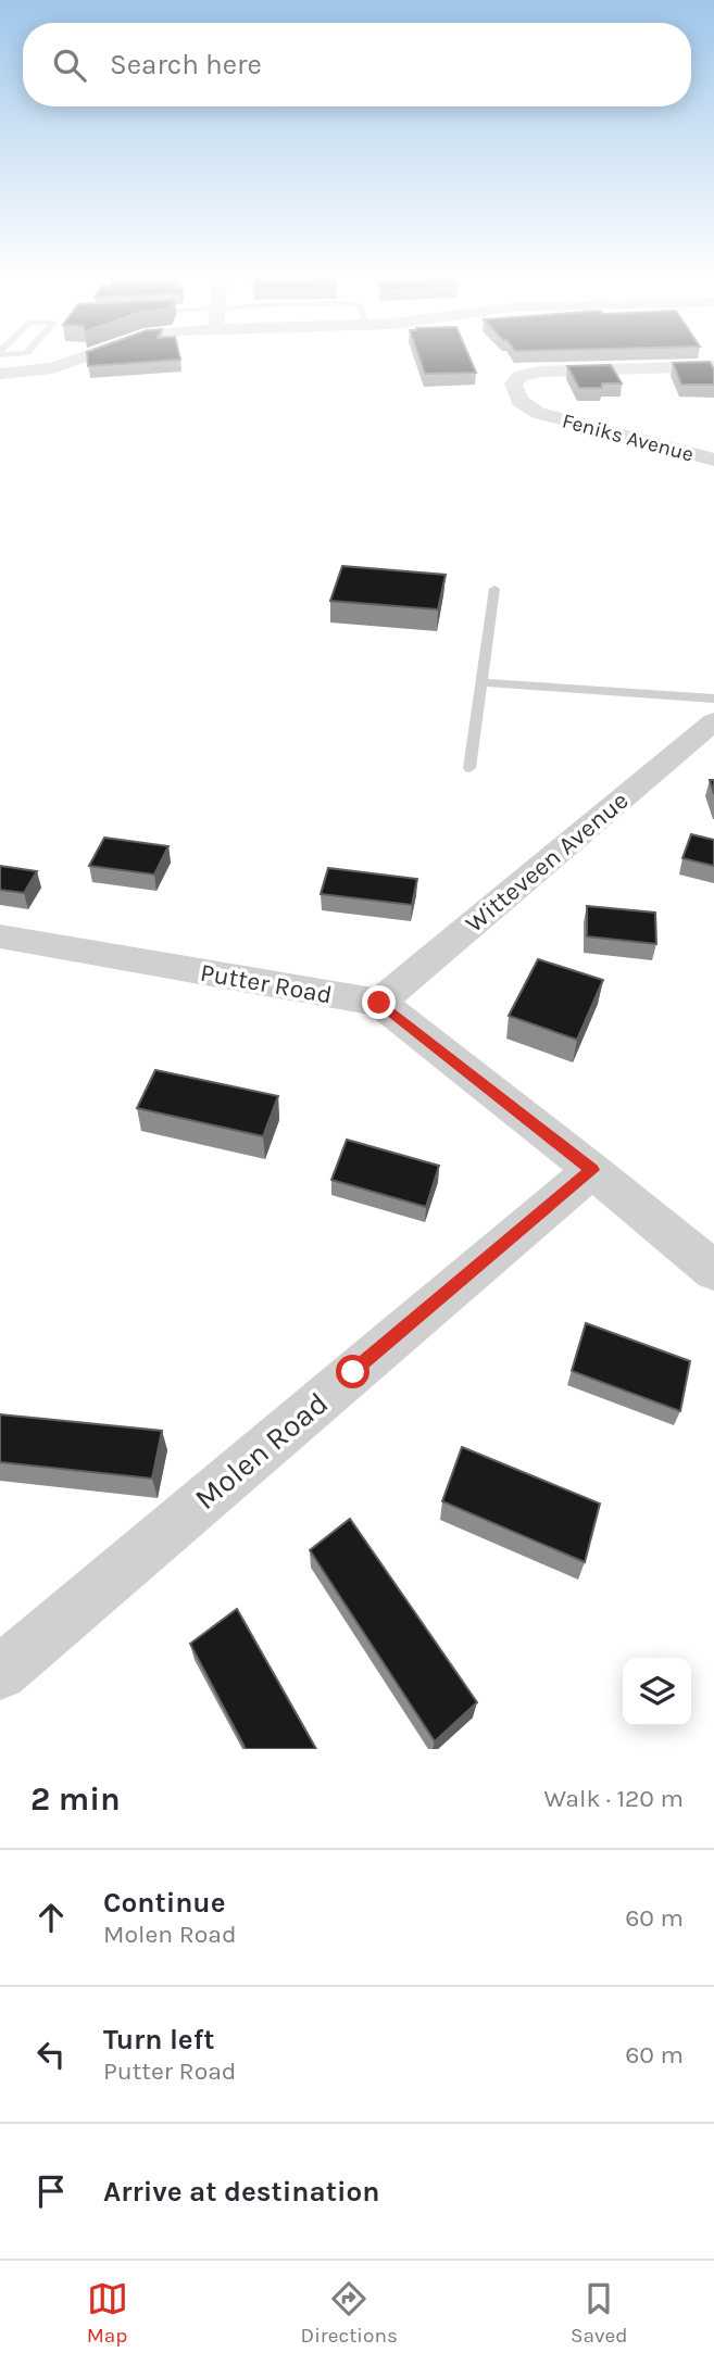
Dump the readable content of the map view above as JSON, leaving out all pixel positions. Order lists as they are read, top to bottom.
{
  "streets": {
    "street": [
      "Feniks Avenue",
      "Witteveen Avenue",
      "Putter Road",
      "Molen Road"
    ]
  },
  "crossings": [
    ["Witteveen Avenue", "Putter Road"],
    ["Putter Road", "Molen Road"]
  ],
  "page": {
    "search": "Search here",
    "heading": ["2 min", "Walk · 120 m"],
    "list": [
      ["Continue", "Molen Road", "60 m"],
      ["Turn left", "Putter Road", "60 m"],
      "Arrive at destination"
    ],
    "nav": ["Map", "Directions", "Saved"]
  }
}
